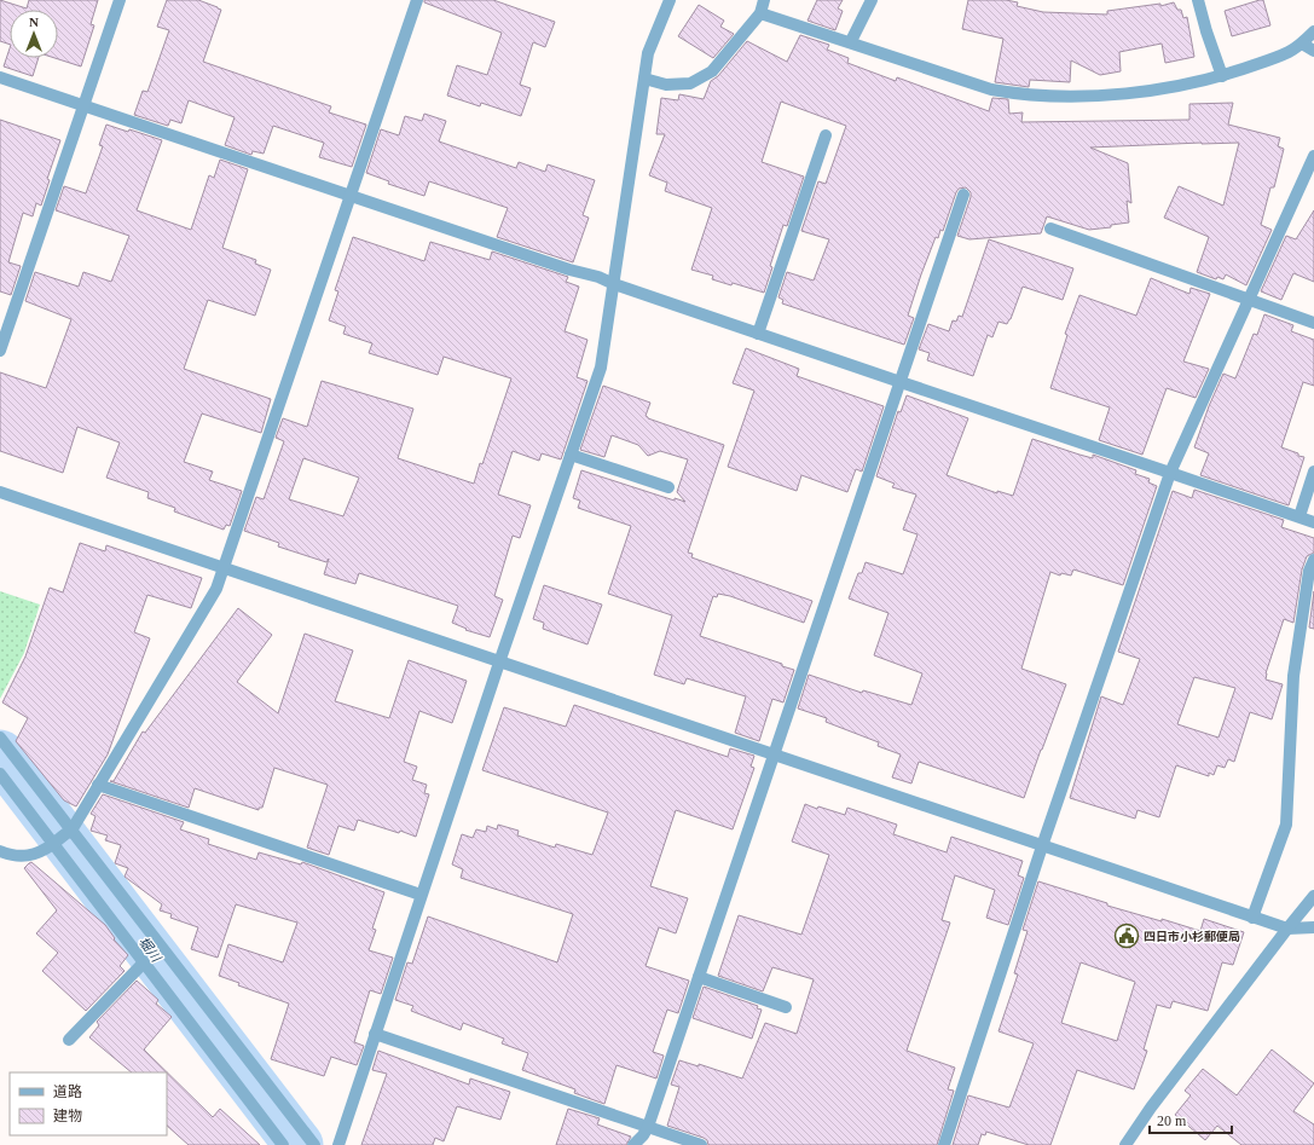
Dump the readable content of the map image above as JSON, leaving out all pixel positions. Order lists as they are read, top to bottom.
{
  "water": ["堀川"],
  "places": {
    "public building": ["四日市小杉郵便局"]
  },
  "legend": ["道路", "建物"],
  "scale_bar": "20 m",
  "north": "top"
}
